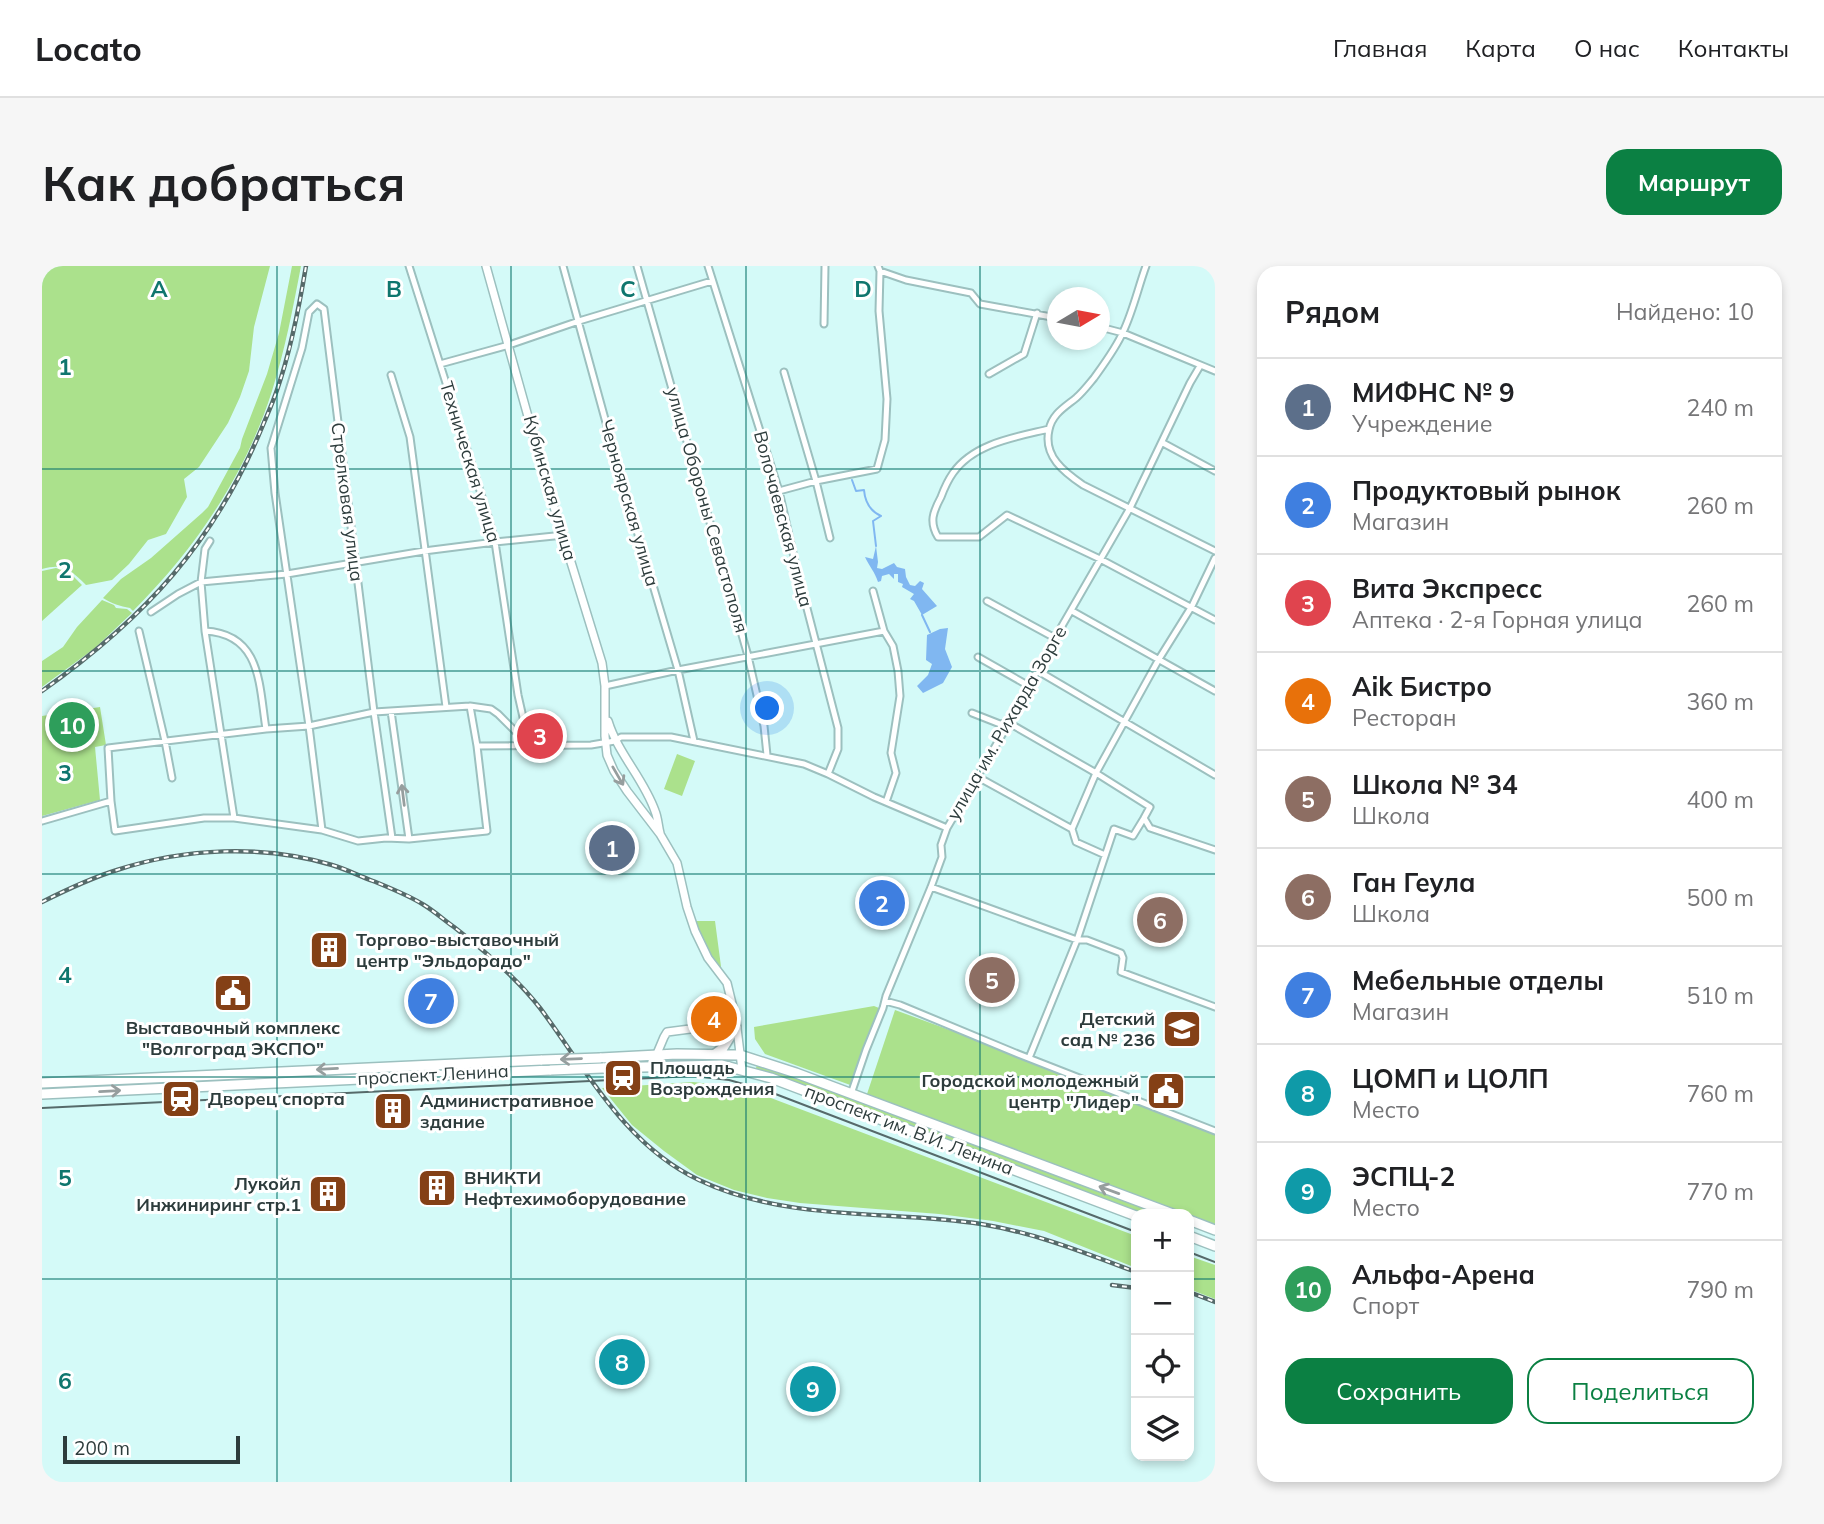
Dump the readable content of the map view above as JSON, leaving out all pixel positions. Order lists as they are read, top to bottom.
{
  "streets": {
    "main road": ["проспект Ленина", "проспект им. В.И. Ленина"],
    "street": [
      "Техническая улица",
      "Кубинская улица",
      "Стрелковая улица",
      "Черноярская улица",
      "улица Обороны Севастополя",
      "Волочаевская улица",
      "улица им. Рихарда Зорге"
    ]
  },
  "crossings": [
    ["Кубинская улица", "проспект им. В.И. Ленина"],
    ["улица им. Рихарда Зорге", "проспект им. В.И. Ленина"],
    ["проспект Ленина", "проспект им. В.И. Ленина"]
  ],
  "places": {
    "building": [
      "Торгово-выставочный центр \"Эльдорадо\"",
      "Административное здание",
      "ВНИКТИ Нефтехимоборудование",
      "Лукойл Инжиниринг стр.1"
    ],
    "public building": ["Выставочный комплекс \"Волгоград ЭКСПО\"", "Городской молодежный центр \"Лидер\""],
    "school or university": ["Детский сад № 236"],
    "station": ["Площадь Возрождения", "Дворец спорта"]
  },
  "scale_bar": "200 m",
  "north": "right",
  "page": {
    "header": "Locato",
    "nav": [
      "Главная",
      "Карта",
      "О нас",
      "Контакты"
    ],
    "buttons": [
      "Маршрут",
      ["Сохранить", "Поделиться"]
    ],
    "title": "Как добраться",
    "heading": ["Рядом", "Найдено: 10"],
    "list": [
      {
        "mark": "1",
        "name": "МИФНС № 9",
        "note": "Учреждение",
        "value": "240 m"
      },
      {
        "mark": "2",
        "name": "Продуктовый рынок",
        "note": "Магазин",
        "value": "260 m"
      },
      {
        "mark": "3",
        "name": "Вита Экспресс",
        "note": "Аптека · 2-я Горная улица",
        "value": "260 m"
      },
      {
        "mark": "4",
        "name": "Aik Бистро",
        "note": "Ресторан",
        "value": "360 m"
      },
      {
        "mark": "5",
        "name": "Школа № 34",
        "note": "Школа",
        "value": "400 m"
      },
      {
        "mark": "6",
        "name": "Ган Геула",
        "note": "Школа",
        "value": "500 m"
      },
      {
        "mark": "7",
        "name": "Мебельные отделы",
        "note": "Магазин",
        "value": "510 m"
      },
      {
        "mark": "8",
        "name": "ЦОМП и ЦОЛП",
        "note": "Место",
        "value": "760 m"
      },
      {
        "mark": "9",
        "name": "ЭСПЦ-2",
        "note": "Место",
        "value": "770 m"
      },
      {
        "mark": "10",
        "name": "Альфа-Арена",
        "note": "Спорт",
        "value": "790 m"
      }
    ],
    "pins": [
      "10",
      "3",
      "1",
      "2",
      "6",
      "5",
      "7",
      "4",
      "8",
      "9"
    ],
    "map_buttons": ["+", "−"],
    "scale": "200 m"
  },
  "grid": {
    "columns": [
      "A",
      "B",
      "C",
      "D"
    ],
    "rows": [
      "1",
      "2",
      "3",
      "4",
      "5",
      "6"
    ]
  }
}
